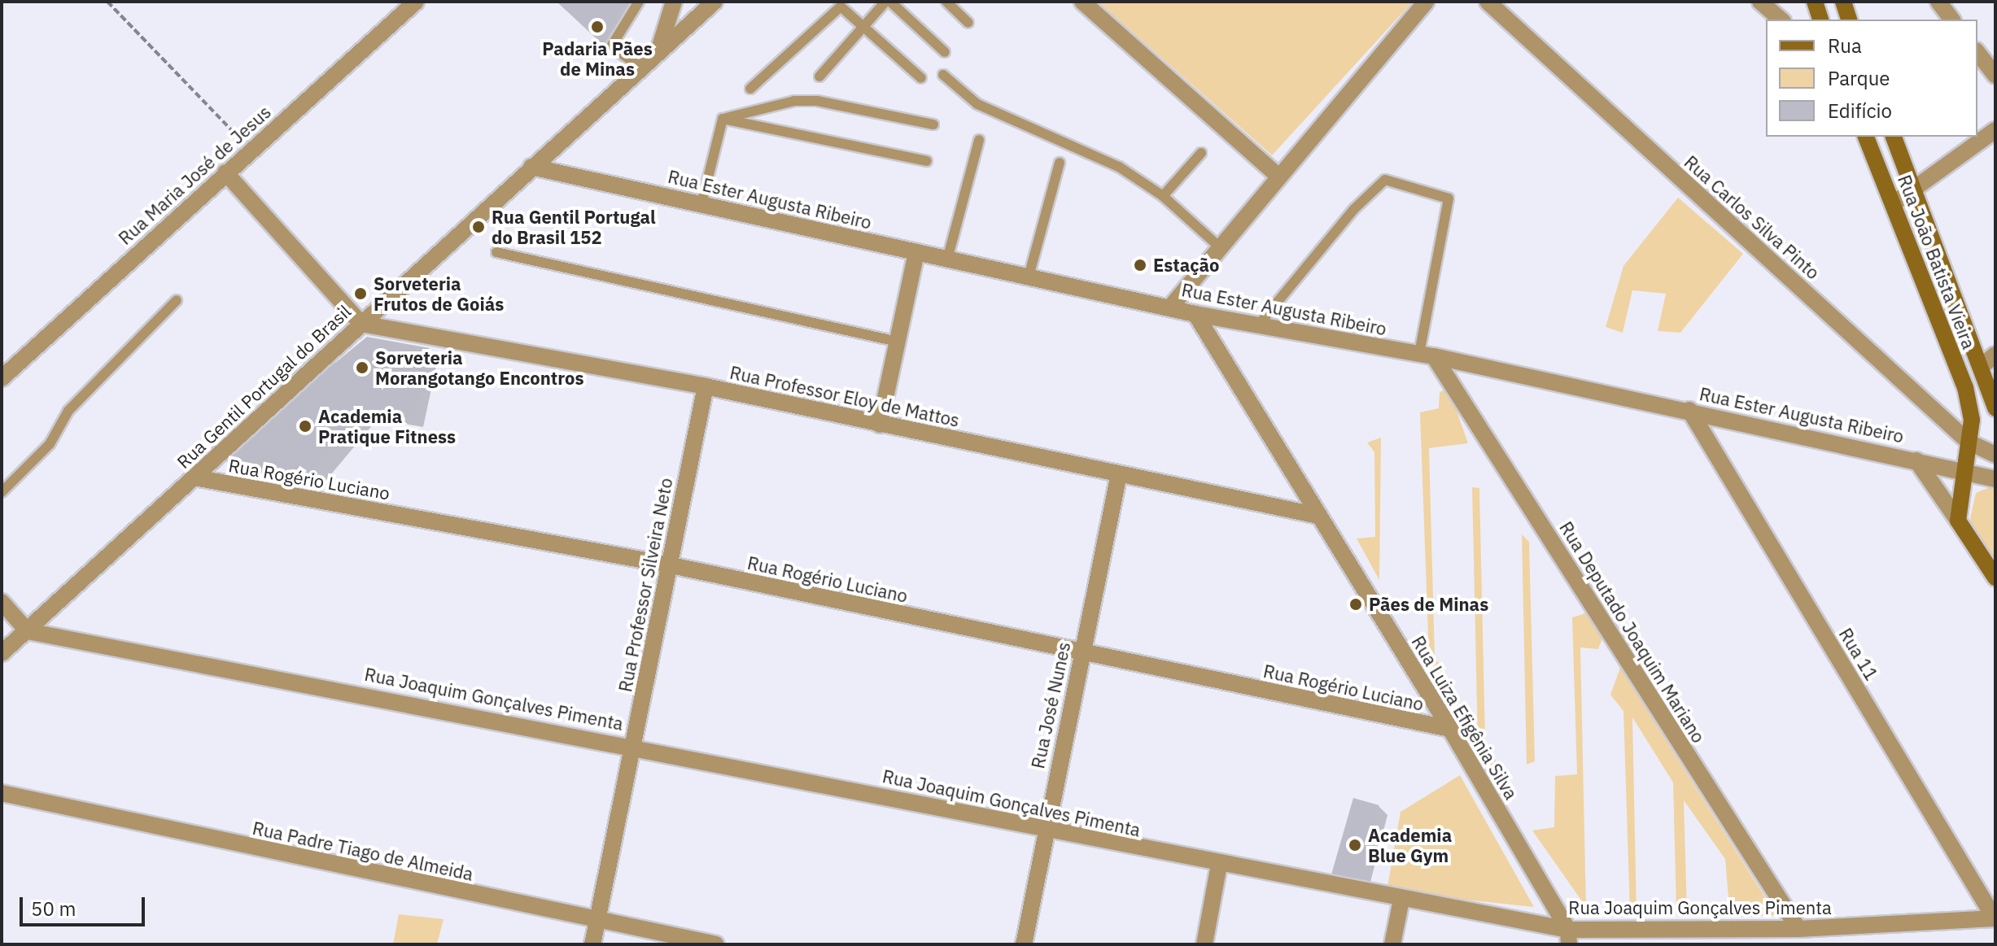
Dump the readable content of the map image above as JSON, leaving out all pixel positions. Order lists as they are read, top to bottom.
{
  "streets": {
    "street": [
      "Rua Maria José de Jesus",
      "Rua Ester Augusta Ribeiro",
      "Rua Carlos Silva Pinto",
      "Rua João Batista Vieira",
      "Rua Gentil Portugal do Brasil",
      "Rua Professor Eloy de Mattos",
      "Rua Rogério Luciano",
      "Rua Professor Silveira Neto",
      "Rua Deputado Joaquim Mariano",
      "Rua 11",
      "Rua Joaquim Gonçalves Pimenta",
      "Rua José Nunes",
      "Rua Luiza Efigênia Silva",
      "Rua Padre Tiago de Almeida"
    ]
  },
  "crossings": [
    ["Rua Ester Augusta Ribeiro", "Rua João Batista Vieira"],
    ["Rua Ester Augusta Ribeiro", "Rua Gentil Portugal do Brasil"],
    ["Rua Ester Augusta Ribeiro", "Rua Deputado Joaquim Mariano"],
    ["Rua Ester Augusta Ribeiro", "Rua 11"],
    ["Rua Ester Augusta Ribeiro", "Rua Luiza Efigênia Silva"],
    ["Rua Carlos Silva Pinto", "Rua João Batista Vieira"],
    ["Rua Gentil Portugal do Brasil", "Rua Professor Eloy de Mattos"],
    ["Rua Gentil Portugal do Brasil", "Rua Rogério Luciano"],
    ["Rua Gentil Portugal do Brasil", "Rua Joaquim Gonçalves Pimenta"],
    ["Rua Professor Eloy de Mattos", "Rua Professor Silveira Neto"],
    ["Rua Professor Eloy de Mattos", "Rua José Nunes"],
    ["Rua Professor Eloy de Mattos", "Rua Luiza Efigênia Silva"],
    ["Rua Rogério Luciano", "Rua Professor Silveira Neto"],
    ["Rua Rogério Luciano", "Rua José Nunes"],
    ["Rua Rogério Luciano", "Rua Luiza Efigênia Silva"],
    ["Rua Professor Silveira Neto", "Rua Joaquim Gonçalves Pimenta"],
    ["Rua Professor Silveira Neto", "Rua Padre Tiago de Almeida"],
    ["Rua Deputado Joaquim Mariano", "Rua Joaquim Gonçalves Pimenta"],
    ["Rua 11", "Rua Joaquim Gonçalves Pimenta"],
    ["Rua Joaquim Gonçalves Pimenta", "Rua José Nunes"],
    ["Rua Joaquim Gonçalves Pimenta", "Rua Luiza Efigênia Silva"]
  ],
  "places": [
    "Padaria Pães de Minas",
    "Rua Gentil Portugal do Brasil 152",
    "Estação",
    "Sorveteria Frutos de Goiás",
    "Sorveteria Morangotango Encontros",
    "Academia Pratique Fitness",
    "Pães de Minas",
    "Academia Blue Gym"
  ],
  "legend": ["Rua", "Parque", "Edifício"],
  "scale_bar": "50 m"
}
